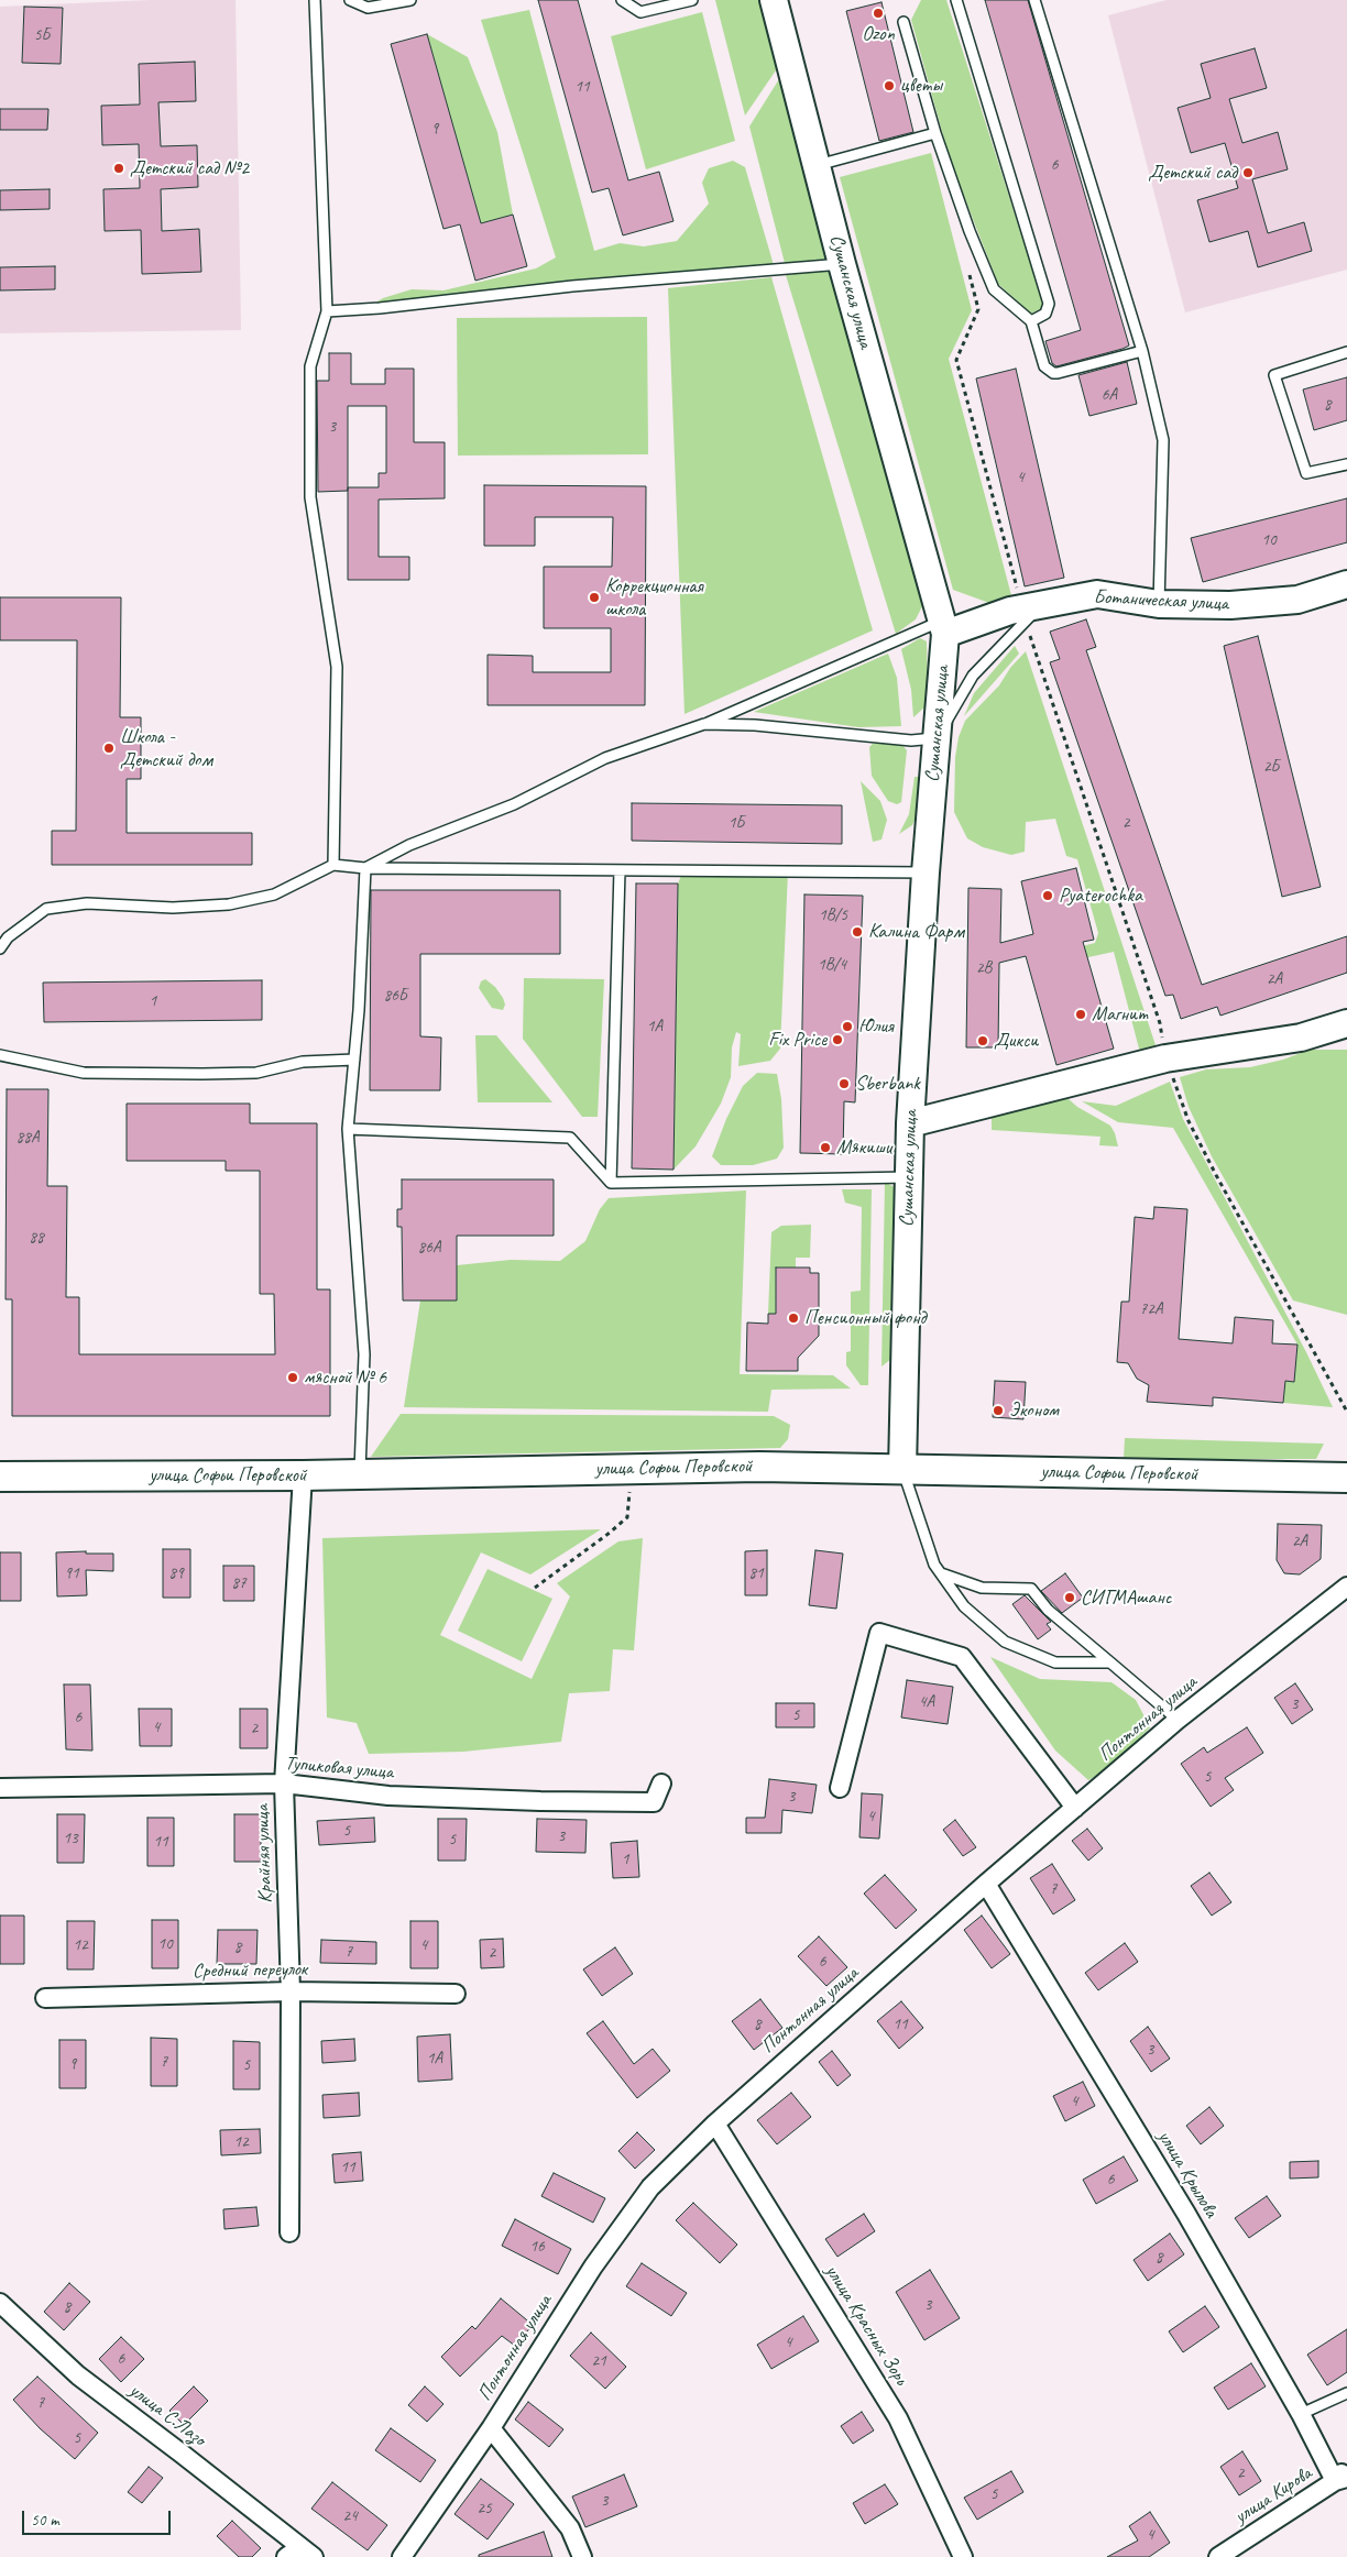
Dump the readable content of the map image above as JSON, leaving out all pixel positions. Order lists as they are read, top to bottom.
{
  "streets": {
    "main road": ["Сушанская улица", "Ботаническая улица", "улица Софьи Перовской"],
    "street": [
      "Понтонная улица",
      "Тупиковая улица",
      "Крайняя улица",
      "Средний переулок",
      "улица Крылова",
      "улица Красных Зорь",
      "улица С.Лазо",
      "улица Кирова"
    ]
  },
  "crossings": [
    ["Сушанская улица", "Ботаническая улица"],
    ["Сушанская улица", "улица Софьи Перовской"],
    ["улица Софьи Перовской", "Крайняя улица"],
    ["Понтонная улица", "улица Крылова"],
    ["Понтонная улица", "улица Красных Зорь"],
    ["Тупиковая улица", "Крайняя улица"],
    ["Крайняя улица", "Средний переулок"],
    ["улица Крылова", "улица Кирова"]
  ],
  "places": [
    "Ozon",
    "цветы",
    "Детский сад №2",
    "Детский сад",
    "Коррекционная школа",
    "Школа - Детский дом",
    "Pyaterochka",
    "Калина Фарм",
    "Магнит",
    "Юлия",
    "Fix Price",
    "Дикси",
    "Sberbank",
    "Мякиши",
    "Пенсионный фонд",
    "мясной № 6",
    "Эконом",
    "СИГМАшанс"
  ],
  "house_numbers": [
    "5Б",
    "11",
    "9",
    "6",
    "6А",
    "8",
    "3",
    "4",
    "10",
    "2Б",
    "1Б",
    "2",
    "1В/5",
    "1В/4",
    "2В",
    "2А",
    "86Б",
    "1",
    "1А",
    "88А",
    "88",
    "86А",
    "72А",
    "2А",
    "91",
    "89",
    "81",
    "87",
    "4А",
    "3",
    "5",
    "6",
    "4",
    "2",
    "5",
    "3",
    "4",
    "5",
    "3",
    "13",
    "5",
    "11",
    "1",
    "7",
    "10",
    "12",
    "4",
    "8",
    "7",
    "2",
    "6",
    "8",
    "11",
    "3",
    "1А",
    "7",
    "9",
    "5",
    "4",
    "12",
    "11",
    "6",
    "16",
    "8",
    "3",
    "8",
    "4",
    "6",
    "21",
    "7",
    "5",
    "2",
    "5",
    "3",
    "25",
    "24",
    "4"
  ],
  "scale_bar": "50 m"
}
